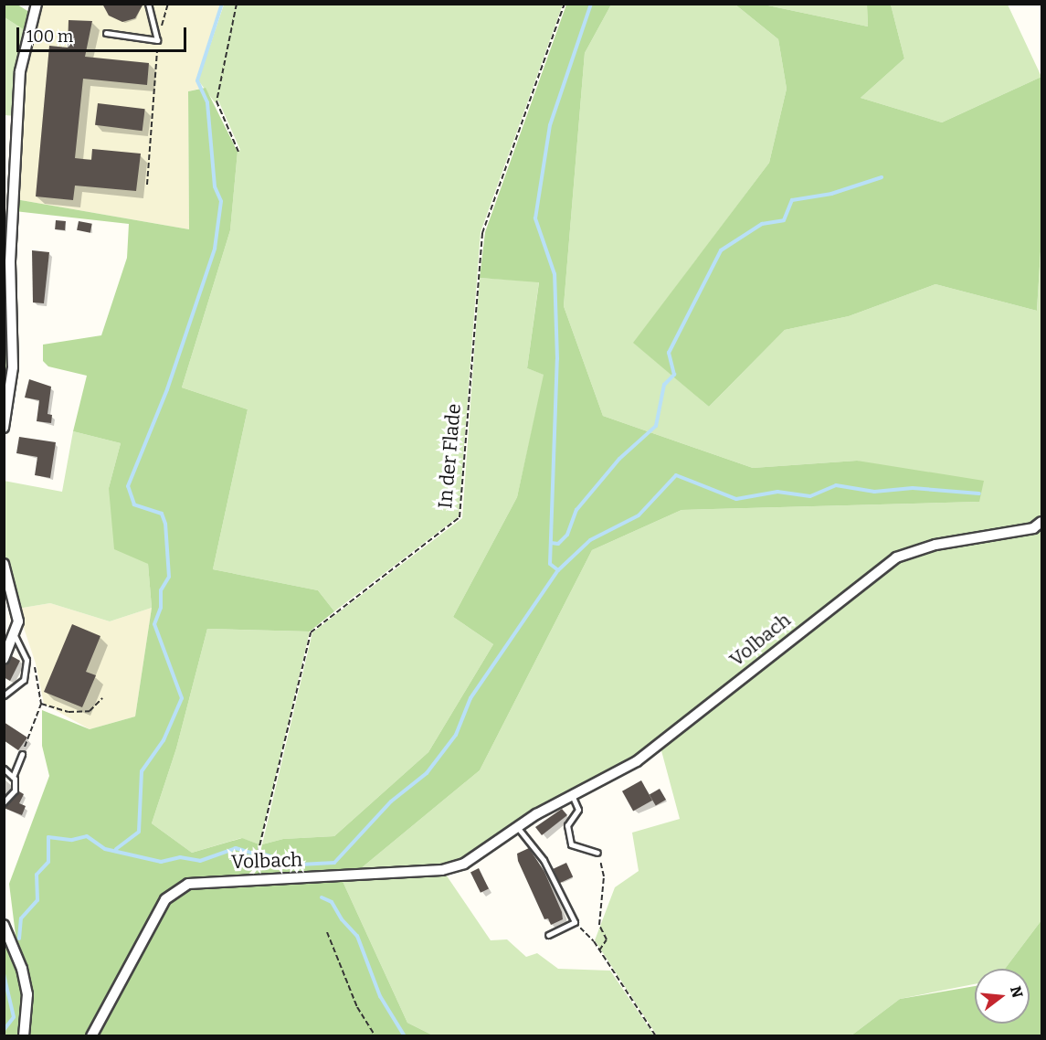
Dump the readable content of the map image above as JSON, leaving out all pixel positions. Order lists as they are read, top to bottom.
{
  "streets": {
    "street": ["Volbach"],
    "path": ["In der Flade"]
  },
  "crossings": [
    ["In der Flade", "Volbach"]
  ],
  "scale_bar": "100 m",
  "north": "right"
}
